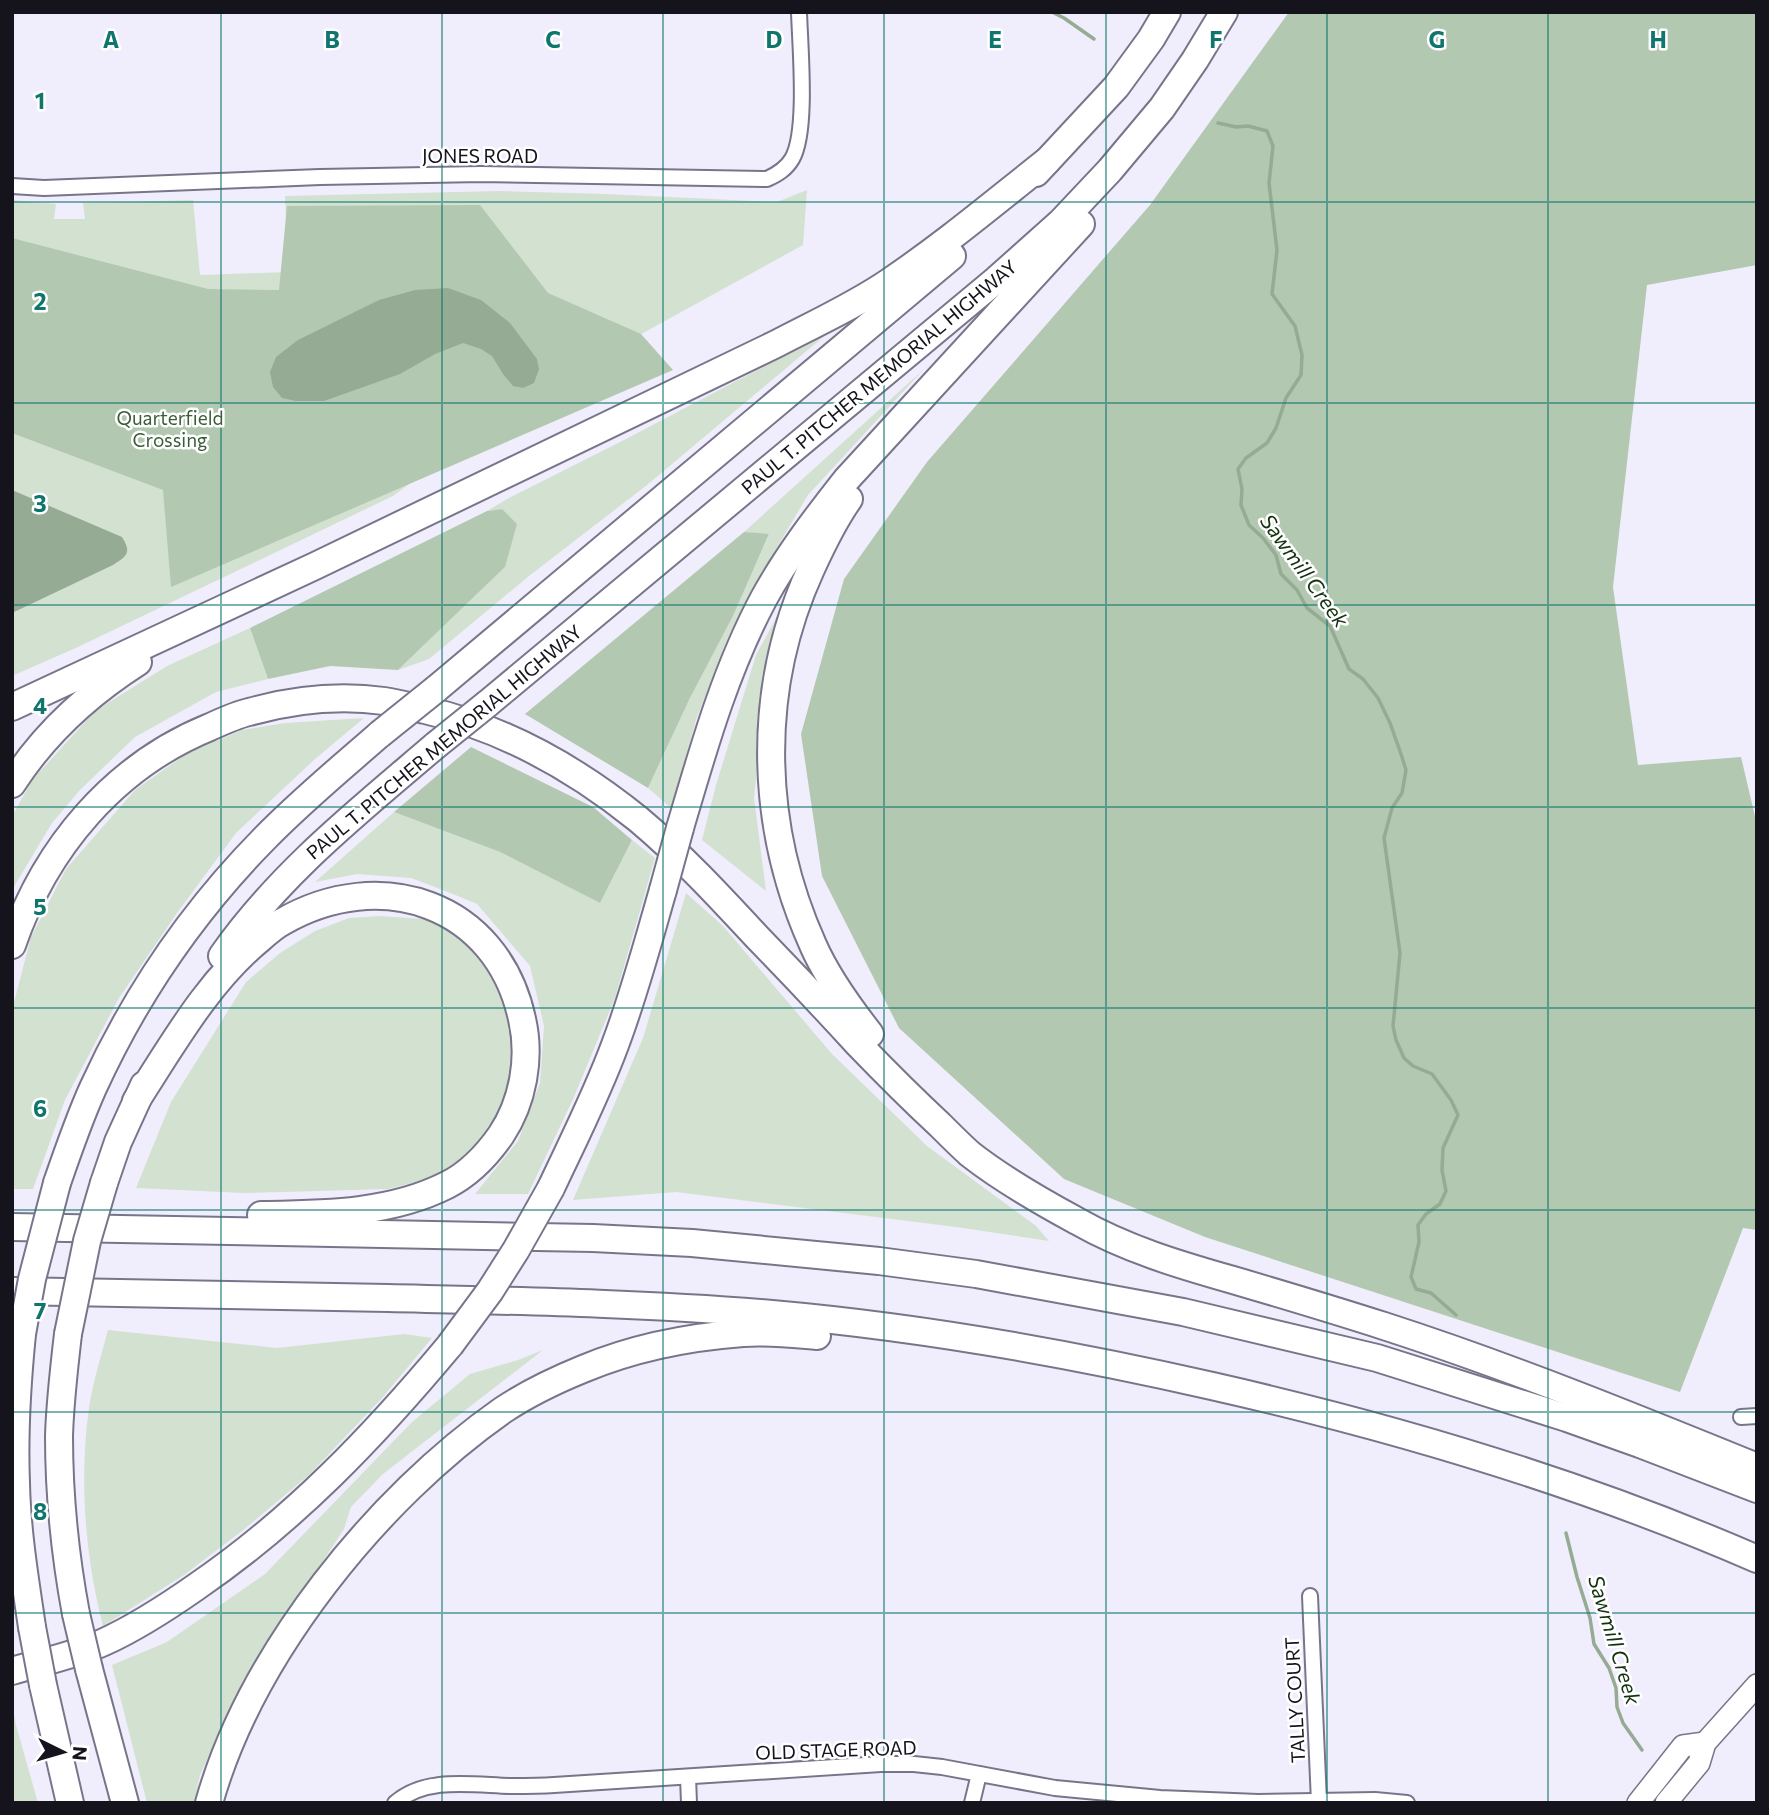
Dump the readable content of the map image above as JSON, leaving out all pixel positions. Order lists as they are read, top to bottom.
{
  "streets": {
    "highway": ["PAUL T. PITCHER MEMORIAL HIGHWAY"],
    "street": ["JONES ROAD", "TALLY COURT", "OLD STAGE ROAD"]
  },
  "crossings": [
    ["TALLY COURT", "OLD STAGE ROAD"]
  ],
  "water": ["Sawmill Creek"],
  "parks": ["Quarterfield Crossing"],
  "north": "right",
  "grid": {
    "columns": [
      "A",
      "B",
      "C",
      "D",
      "E",
      "F",
      "G",
      "H"
    ],
    "rows": [
      "1",
      "2",
      "3",
      "4",
      "5",
      "6",
      "7",
      "8"
    ]
  }
}
